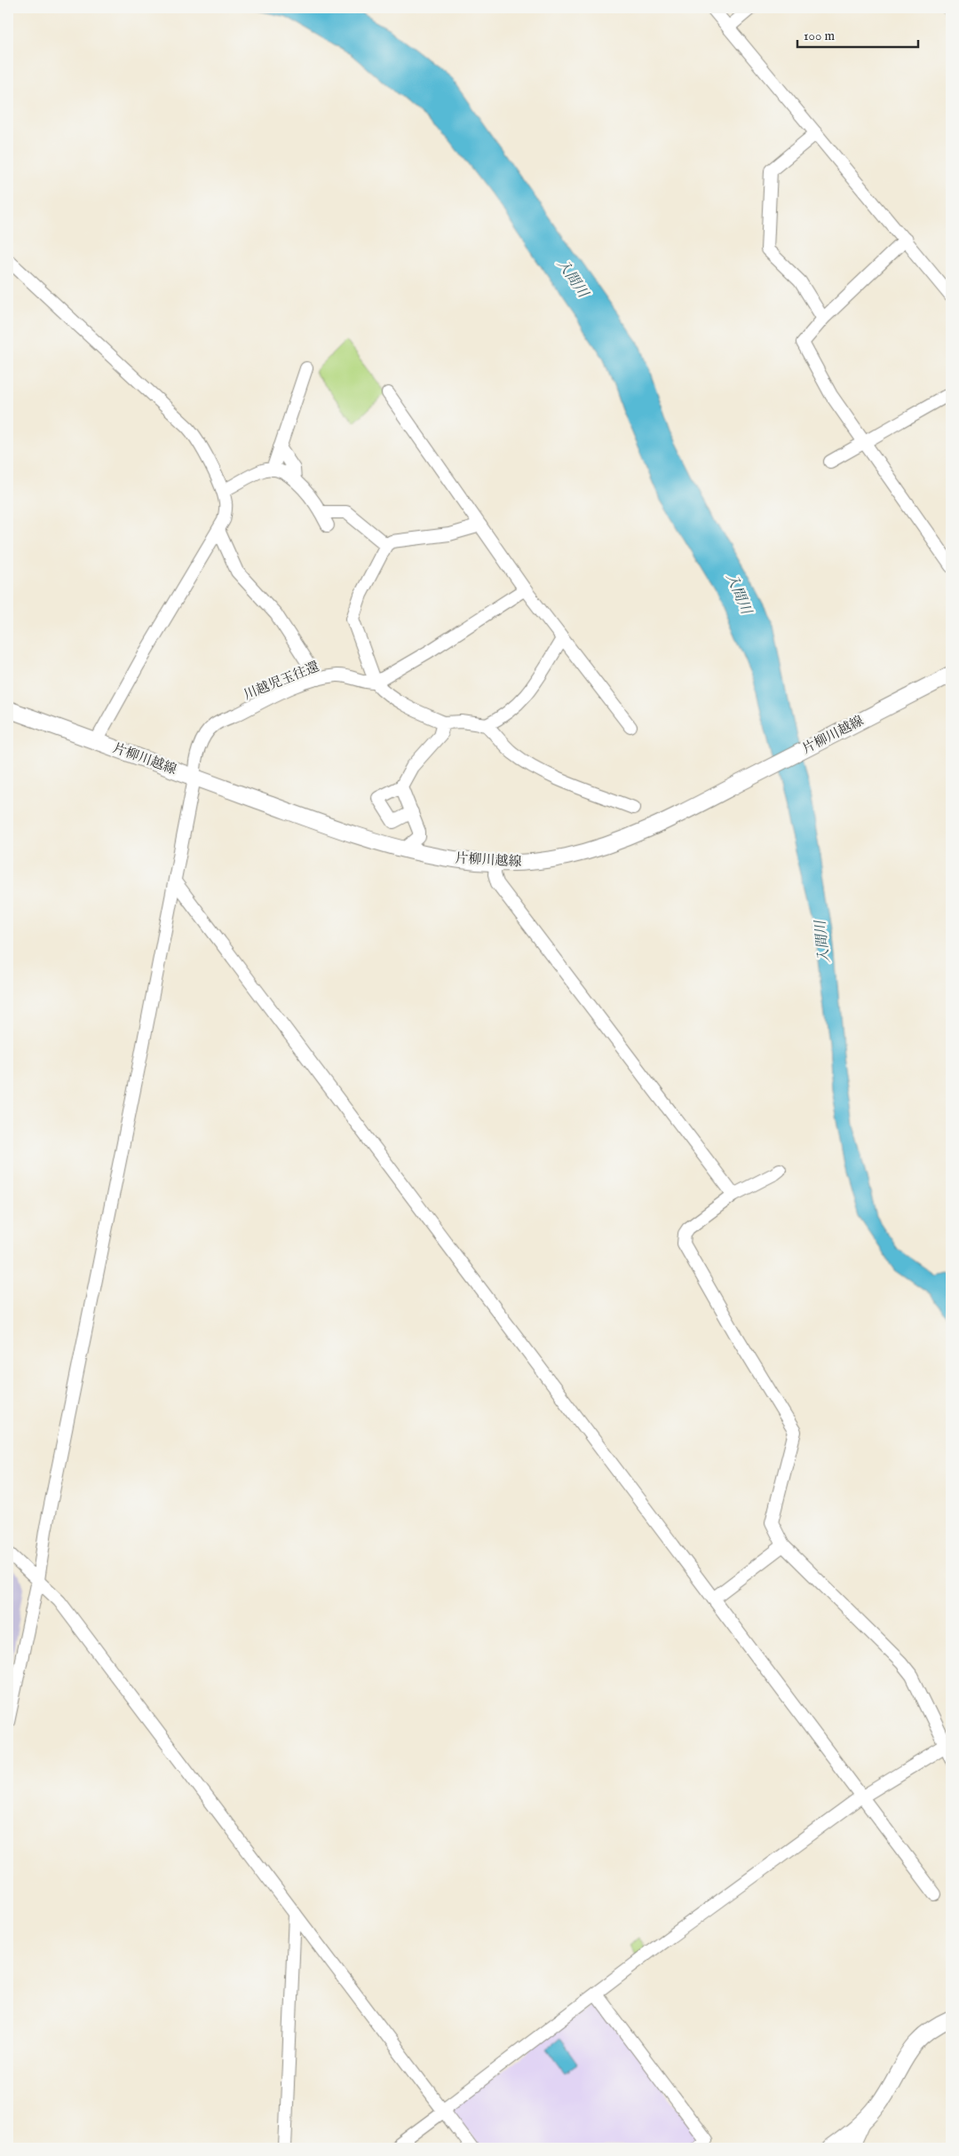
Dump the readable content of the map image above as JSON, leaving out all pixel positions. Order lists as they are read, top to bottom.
{
  "streets": {
    "main road": ["片柳川越線"],
    "street": ["川越児玉往還"]
  },
  "crossings": [
    ["川越児玉往還", "片柳川越線"]
  ],
  "water": ["入間川"],
  "scale_bar": "100 m"
}
